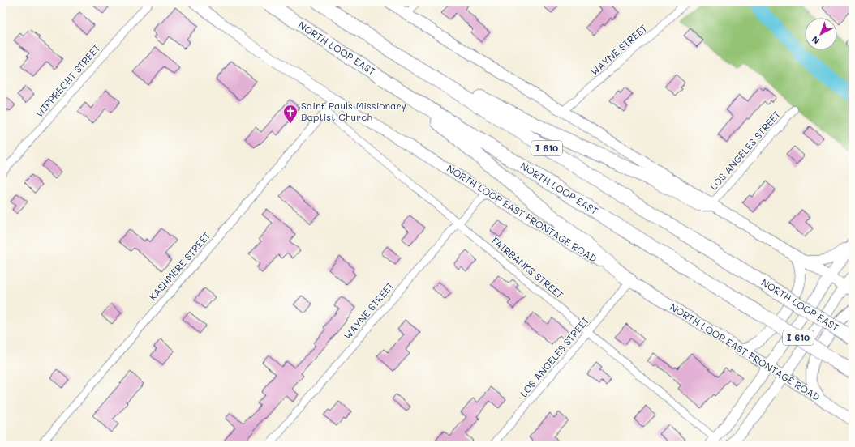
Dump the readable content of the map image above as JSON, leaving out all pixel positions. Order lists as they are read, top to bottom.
{
  "streets": {
    "highway": ["NORTH LOOP EAST", "I 610"],
    "main road": ["NORTH LOOP EAST FRONTAGE ROAD"],
    "street": [
      "WAYNE STREET",
      "WIPPRECHT STREET",
      "LOS ANGELES STREET",
      "KASHMERE STREET",
      "FAIRBANKS STREET"
    ]
  },
  "crossings": [
    ["WAYNE STREET", "NORTH LOOP EAST FRONTAGE ROAD"],
    ["WAYNE STREET", "FAIRBANKS STREET"],
    ["LOS ANGELES STREET", "NORTH LOOP EAST FRONTAGE ROAD"],
    ["LOS ANGELES STREET", "FAIRBANKS STREET"],
    ["NORTH LOOP EAST FRONTAGE ROAD", "KASHMERE STREET"],
    ["KASHMERE STREET", "FAIRBANKS STREET"]
  ],
  "places": {
    "church": ["Saint Pauls Missionary Baptist Church"]
  },
  "north": "bottom left"
}
